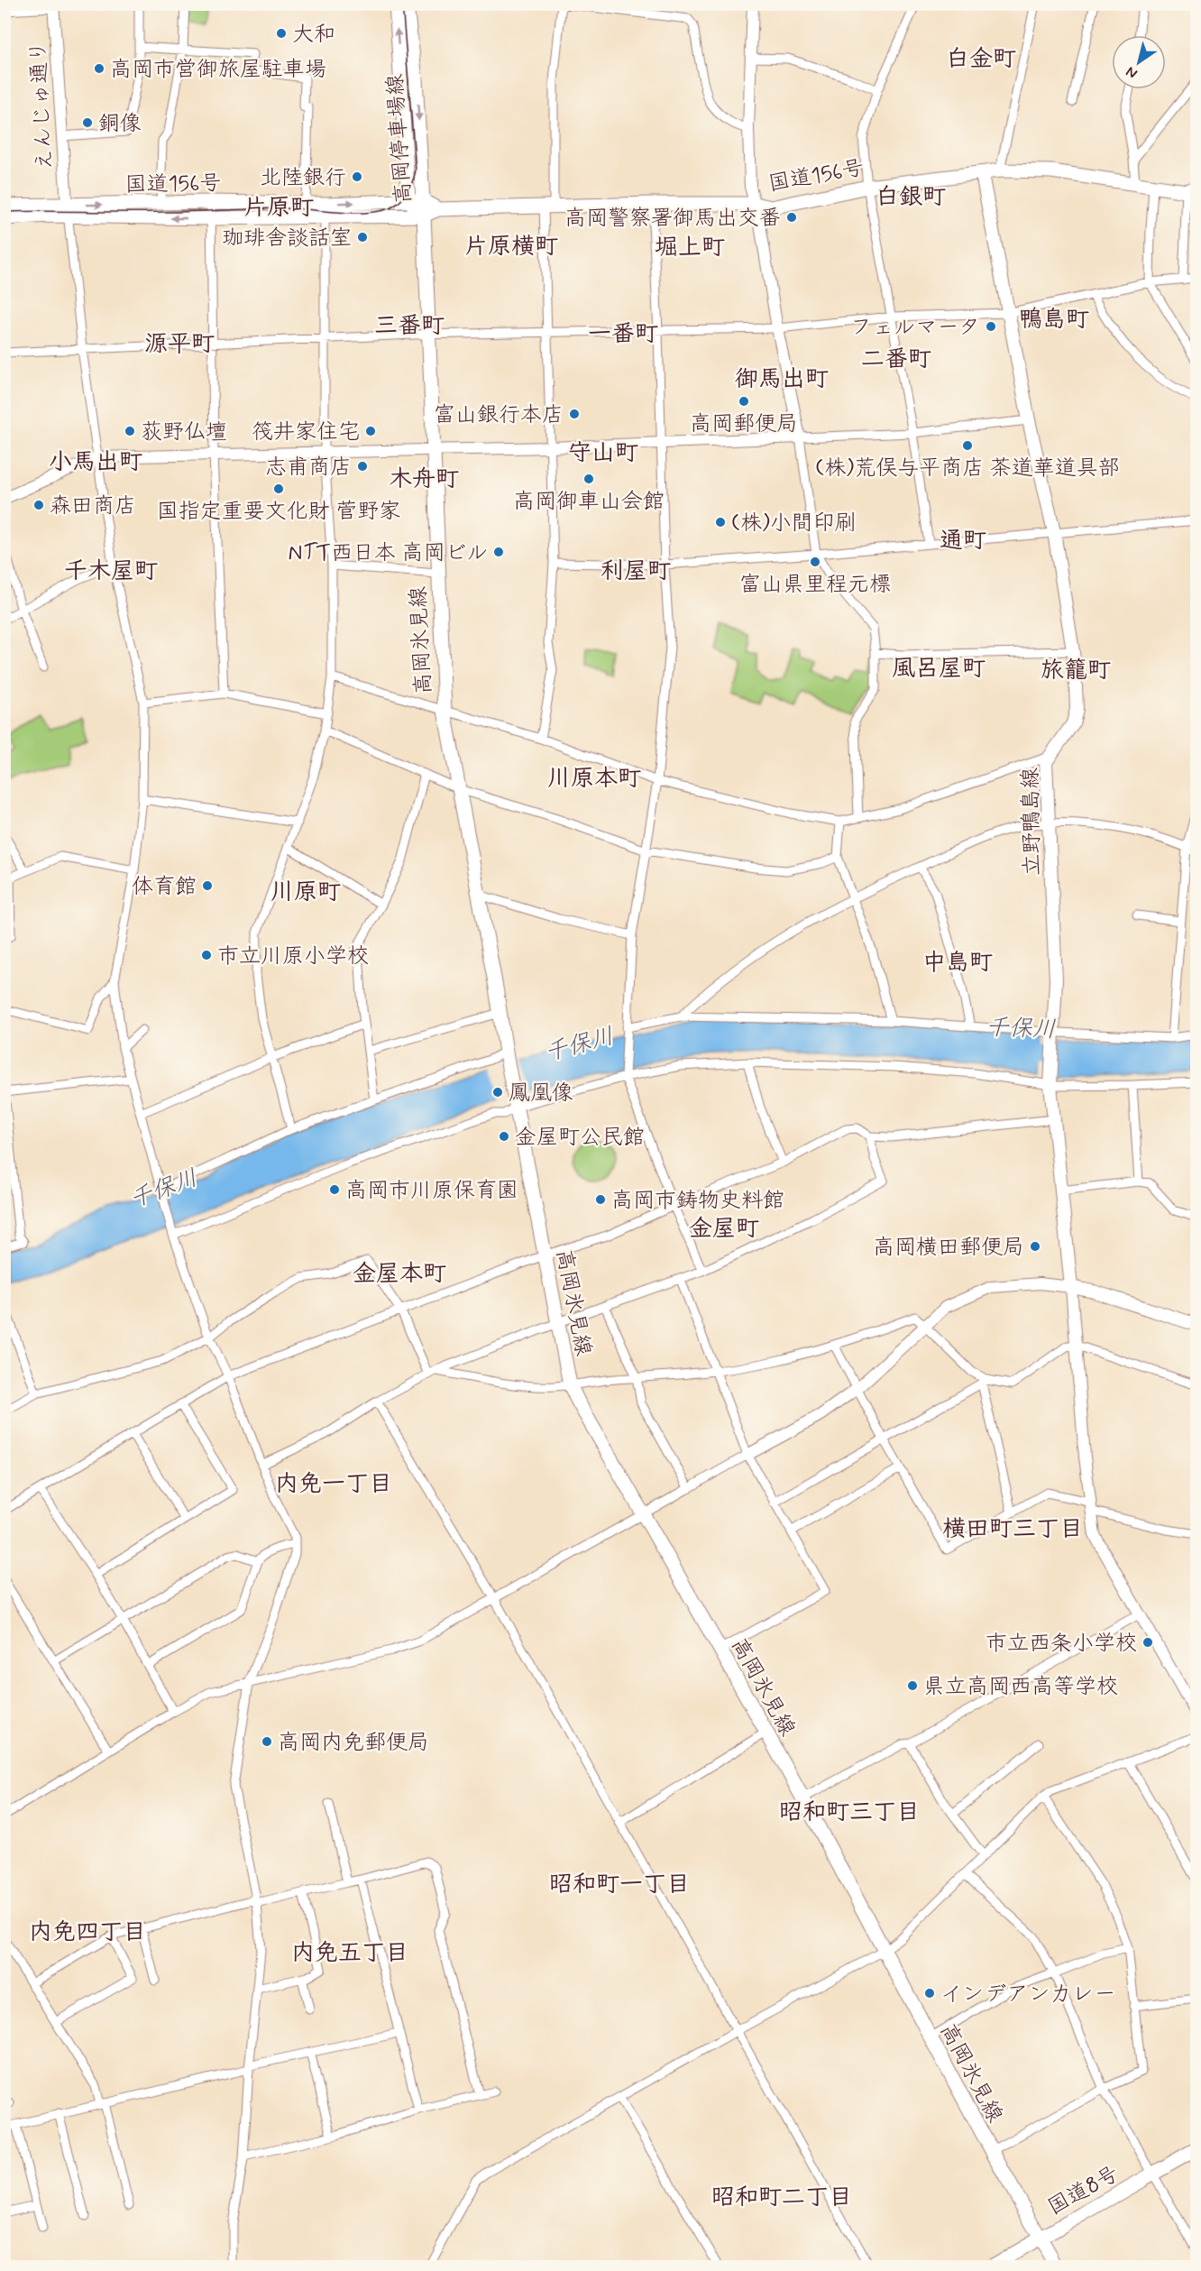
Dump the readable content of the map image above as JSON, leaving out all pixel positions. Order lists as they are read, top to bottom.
{
  "streets": {
    "main road": [
      "高岡停車場線",
      "国道156号",
      "高岡氷見線",
      "立野鴨島線",
      "国道8号"
    ],
    "street": ["えんじゅ通り"]
  },
  "crossings": [
    ["えんじゅ通り", "国道156号"],
    ["高岡停車場線", "国道156号"],
    ["高岡停車場線", "高岡氷見線"],
    ["国道156号", "高岡氷見線"],
    ["国道156号", "立野鴨島線"],
    ["高岡氷見線", "国道8号"]
  ],
  "districts": [
    "白金町",
    "白銀町",
    "片原町",
    "片原横町",
    "堀上町",
    "鴨島町",
    "三番町",
    "一番町",
    "源平町",
    "二番町",
    "御馬出町",
    "守山町",
    "小馬出町",
    "木舟町",
    "通町",
    "千木屋町",
    "利屋町",
    "風呂屋町",
    "旅籠町",
    "川原本町",
    "川原町",
    "中島町",
    "金屋町",
    "金屋本町",
    "内免一丁目",
    "横田町三丁目",
    "昭和町三丁目",
    "昭和町一丁目",
    "内免四丁目",
    "内免五丁目",
    "昭和町二丁目"
  ],
  "water": ["千保川"],
  "places": [
    "大和",
    "高岡市営御旅屋駐車場",
    "銅像",
    "北陸銀行",
    "高岡警察署御馬出交番",
    "珈琲舎談話室",
    "フェルマータ",
    "高岡郵便局",
    "富山銀行本店",
    "荻野仏壇",
    "筏井家住宅",
    "(株)荒俣与平商店 茶道華道具部",
    "志甫商店",
    "高岡御車山会館",
    "国指定重要文化財 菅野家",
    "森田商店",
    "(株)小間印刷",
    "NTT西日本 高岡ビル",
    "富山県里程元標",
    "体育館",
    "市立川原小学校",
    "鳳凰像",
    "金屋町公民館",
    "高岡市川原保育園",
    "高岡市鋳物史料館",
    "高岡横田郵便局",
    "市立西条小学校",
    "県立高岡西高等学校",
    "高岡内免郵便局",
    "インデアンカレー"
  ],
  "north": "bottom left"
}
